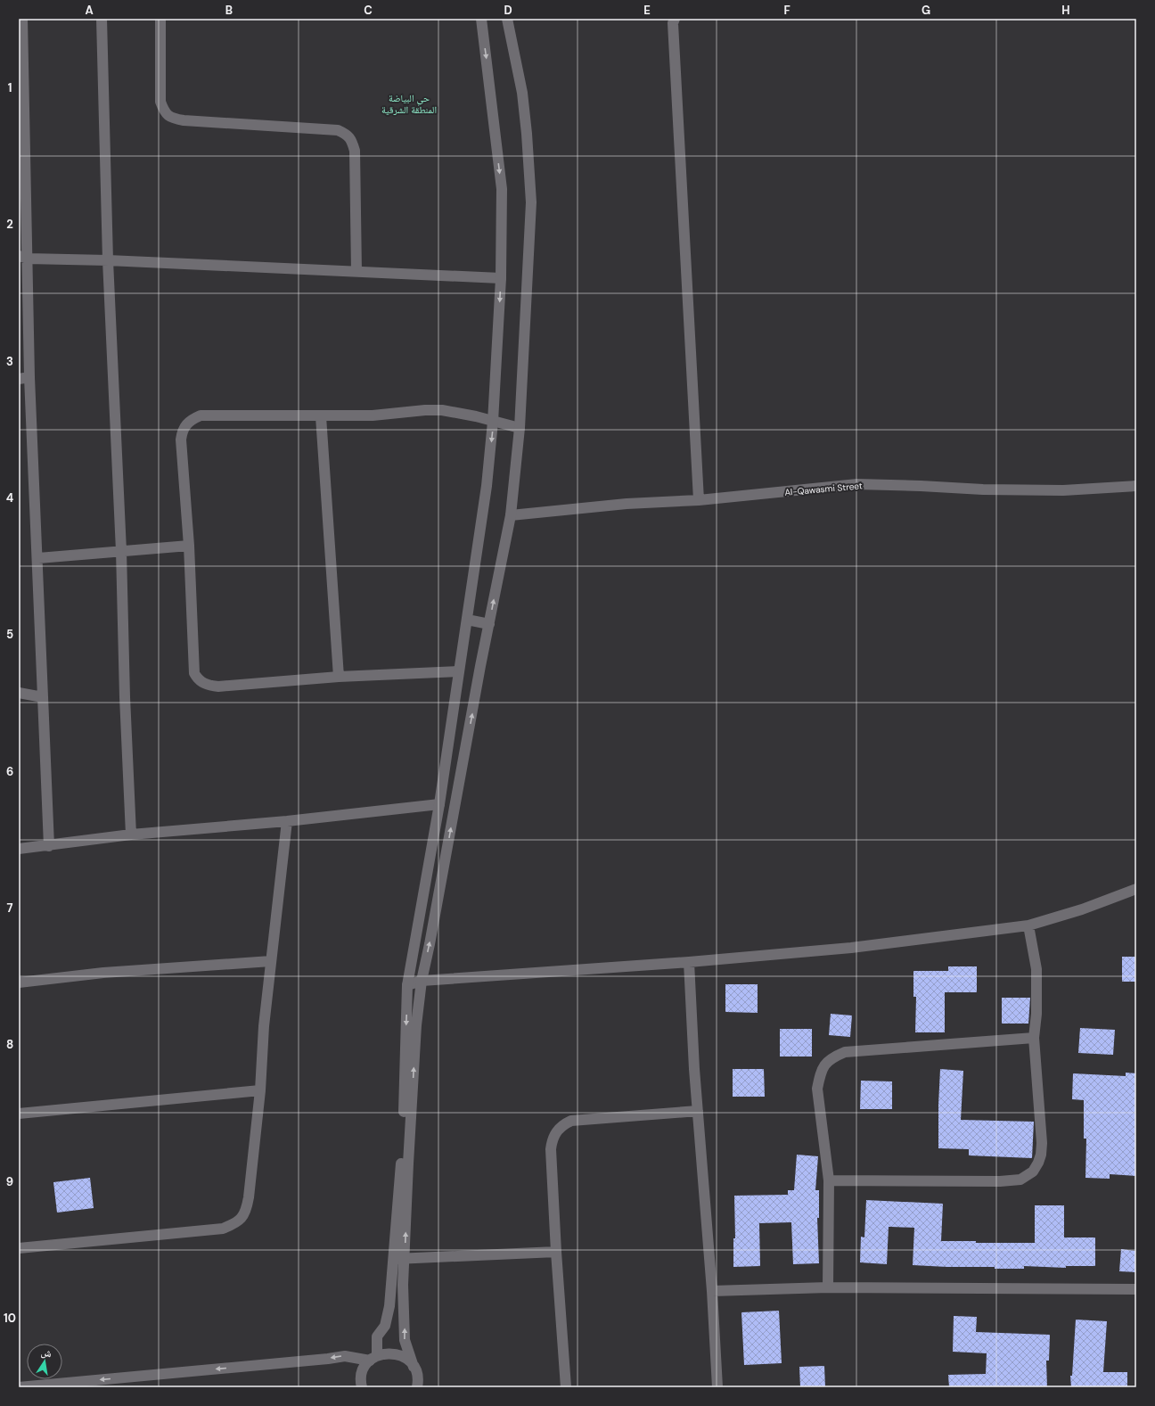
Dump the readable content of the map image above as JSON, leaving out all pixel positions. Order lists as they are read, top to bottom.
{
  "streets": {
    "street": ["Al-Qawasmi Street"]
  },
  "districts": ["حي البياضة المنطقة الشرقية"],
  "north": "top",
  "grid": {
    "columns": [
      "A",
      "B",
      "C",
      "D",
      "E",
      "F",
      "G",
      "H"
    ],
    "rows": [
      "1",
      "2",
      "3",
      "4",
      "5",
      "6",
      "7",
      "8",
      "9",
      "10"
    ]
  }
}
